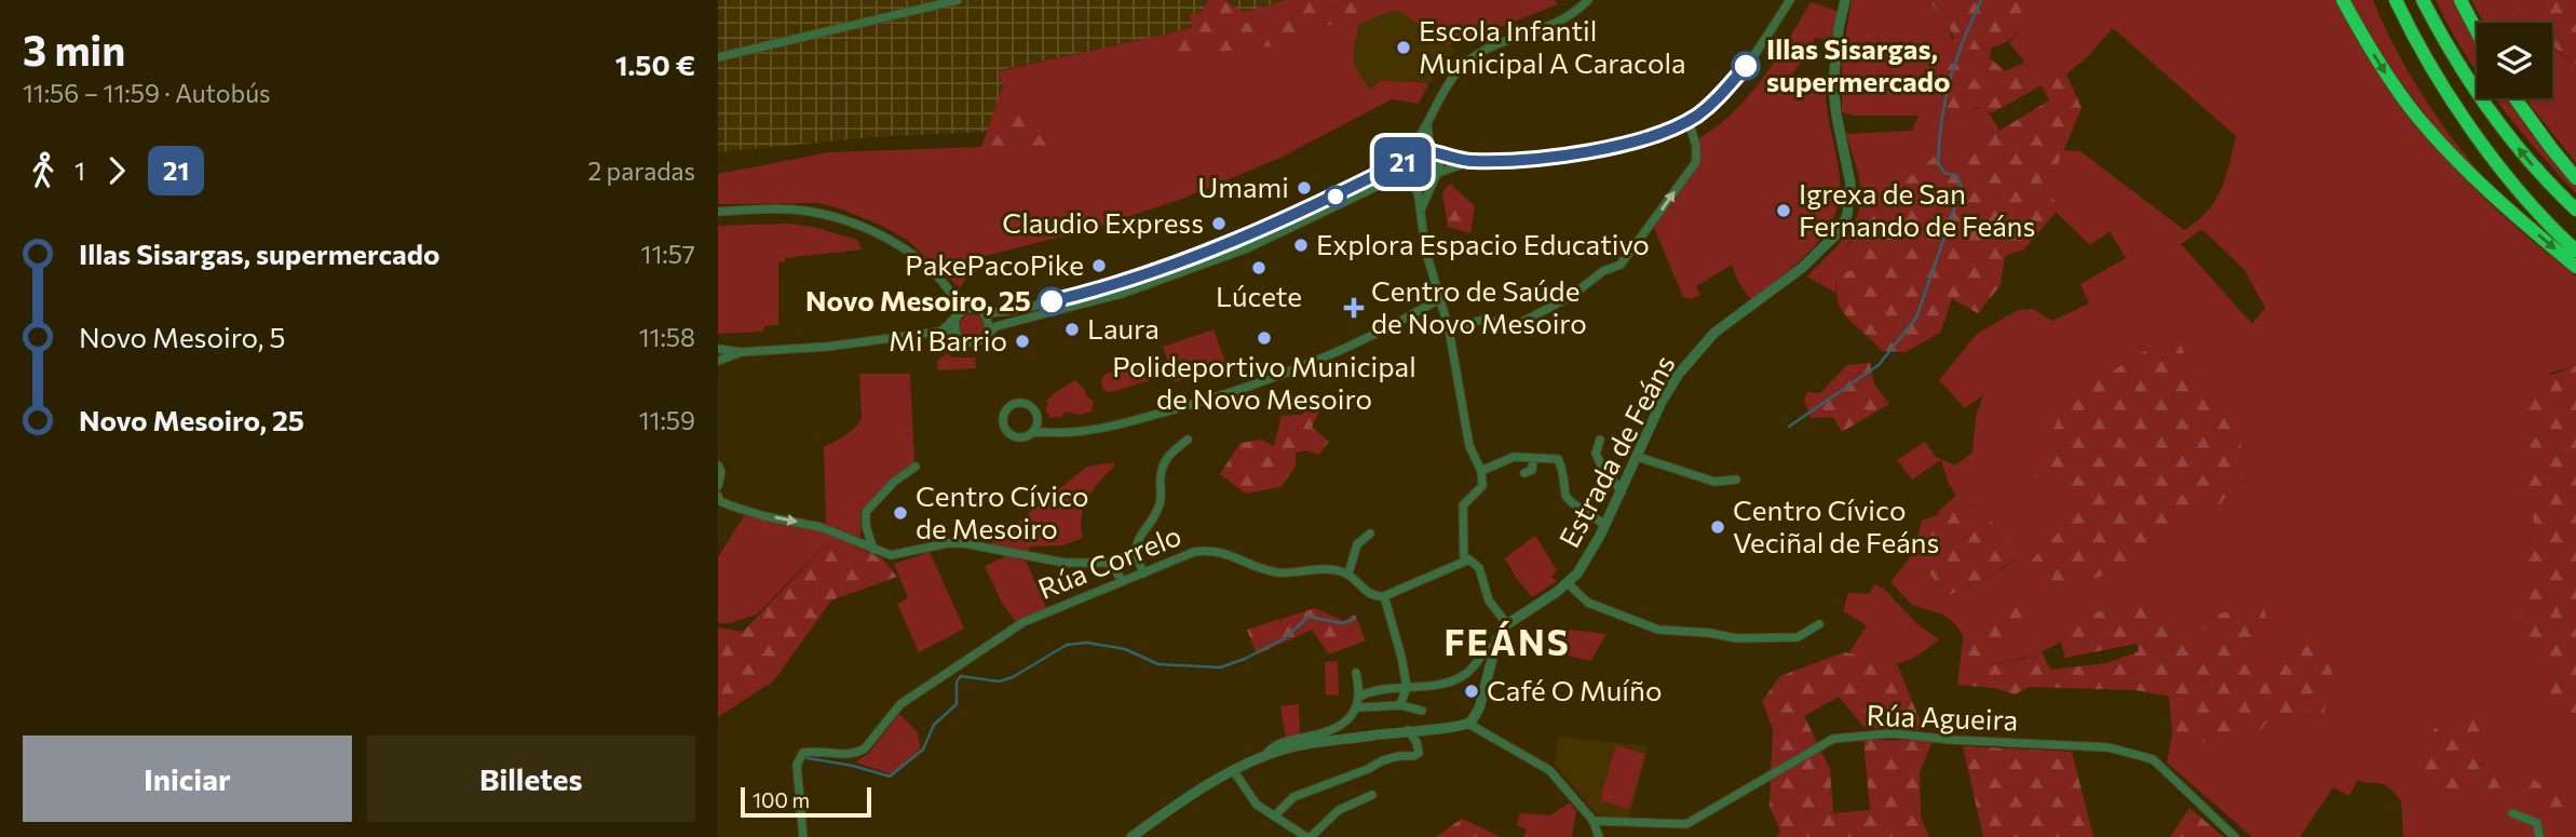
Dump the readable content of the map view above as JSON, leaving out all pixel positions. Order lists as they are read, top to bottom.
{
  "streets": {
    "street": ["Estrada de Feáns", "Rúa Correlo", "Rúa Agueira"]
  },
  "districts": ["FEÁNS"],
  "places": {
    "other": [
      "Escola Infantil Municipal A Caracola",
      "Illas Sisargas, supermercado",
      "Umami",
      "Igrexa de San Fernando de Feáns",
      "Claudio Express",
      "Explora Espacio Educativo",
      "PakePacoPike",
      "Lúcete",
      "Novo Mesoiro, 25",
      "Laura",
      "Polideportivo Municipal de Novo Mesoiro",
      "Mi Barrio",
      "Centro Cívico de Mesoiro",
      "Centro Cívico Veciñal de Feáns",
      "Café O Muíño"
    ],
    "health": ["Centro de Saúde de Novo Mesoiro"]
  },
  "lines": ["bus line 21"],
  "scale_bar": "100 m",
  "page": {
    "heading": ["3 min", "11:56 – 11:59 · Autobús", "1.50 €"],
    "on_map": "21",
    "legs": ["1", "21", "2 paradas"],
    "list": [
      {
        "name": "Illas Sisargas, supermercado",
        "value": "11:57"
      },
      {
        "name": "Novo Mesoiro, 5",
        "value": "11:58"
      },
      {
        "name": "Novo Mesoiro, 25",
        "value": "11:59"
      }
    ],
    "buttons": ["Iniciar", "Billetes"],
    "scale": "100 m"
  }
}
